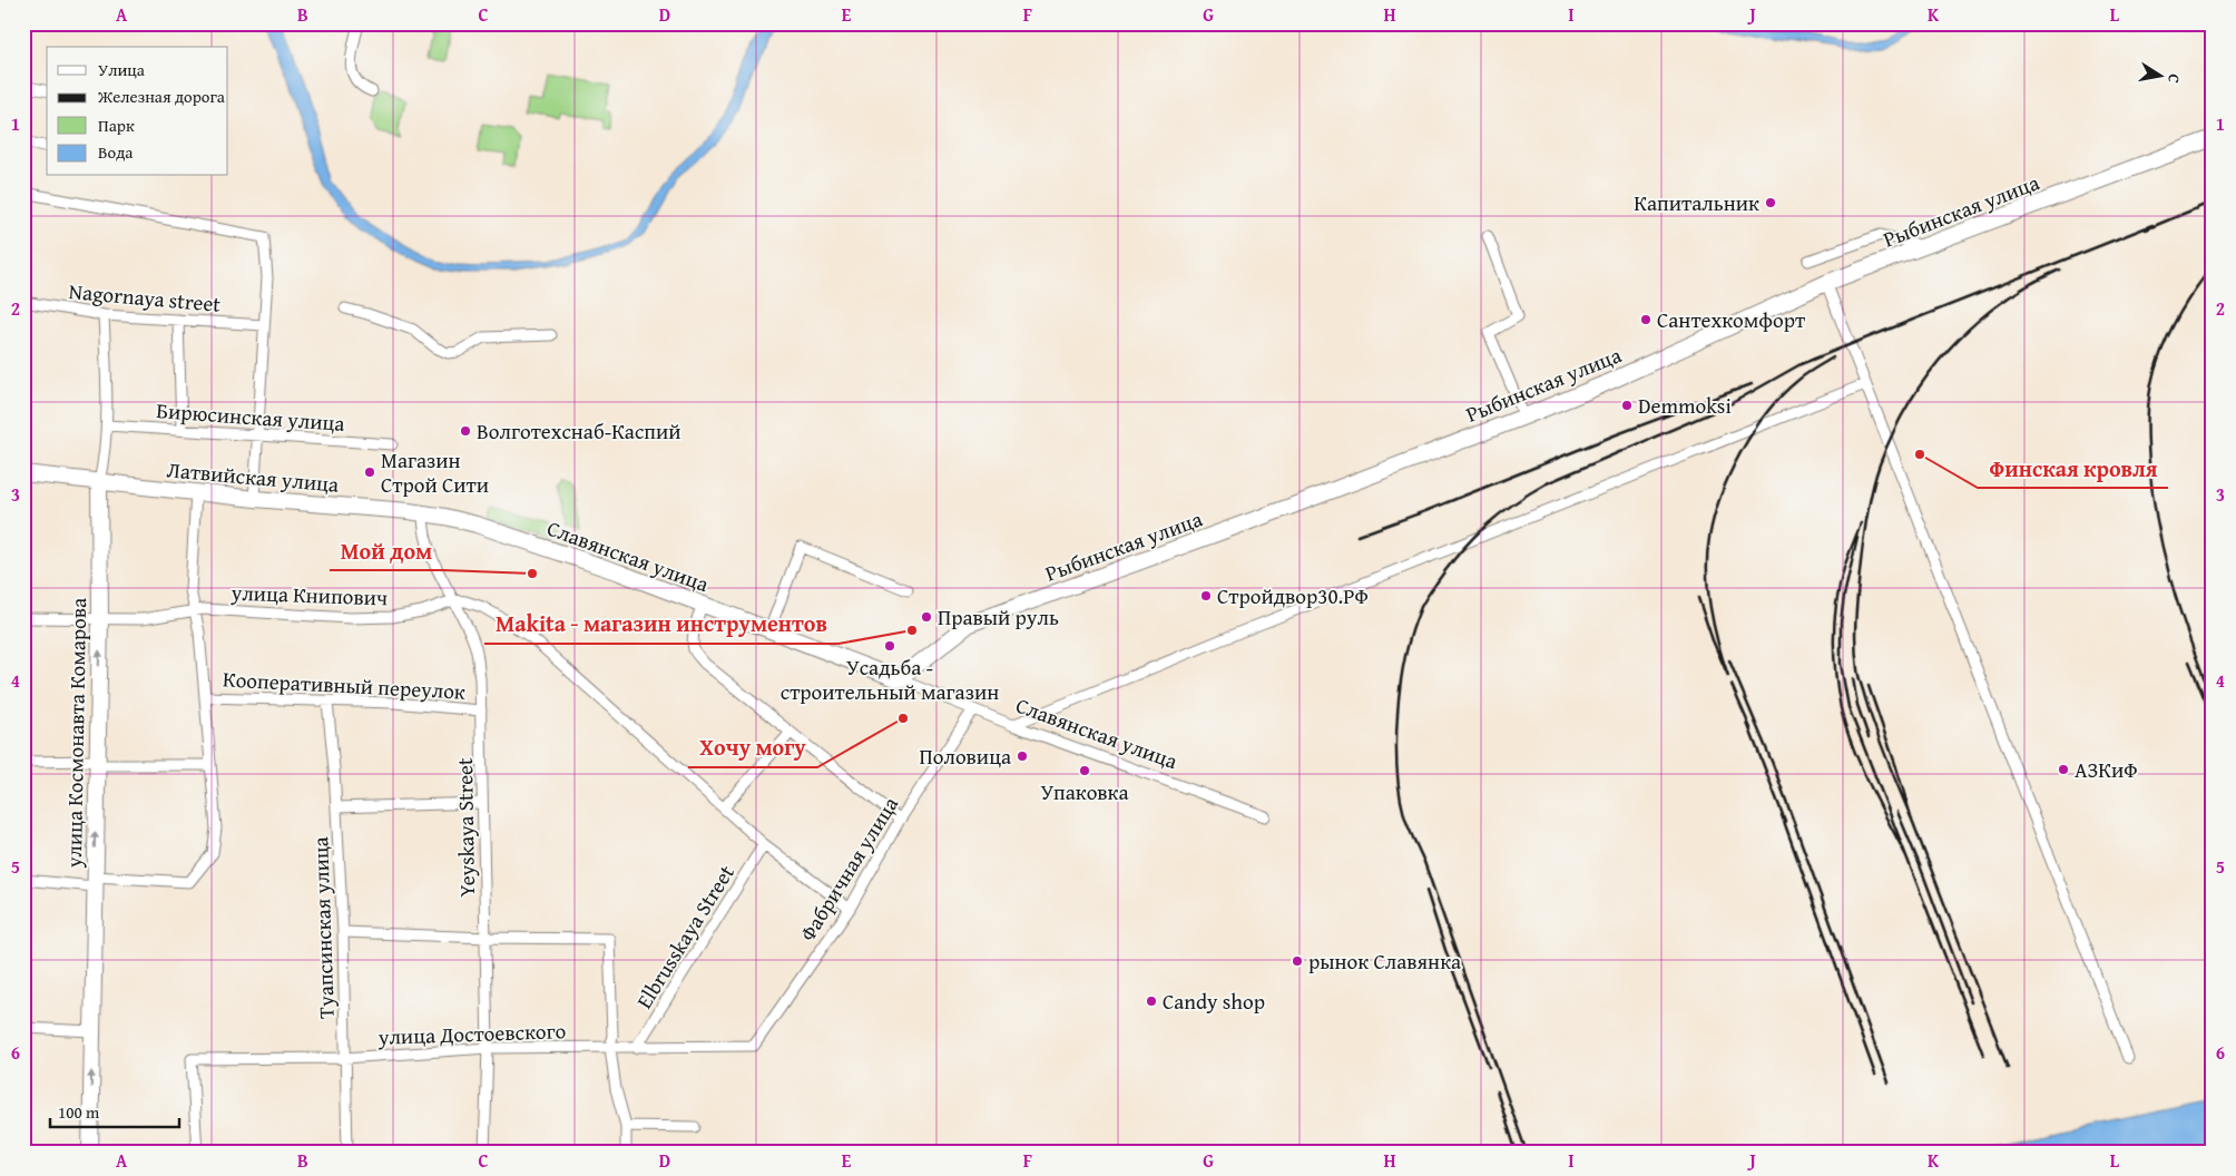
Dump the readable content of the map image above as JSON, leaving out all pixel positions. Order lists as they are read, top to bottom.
{
  "streets": {
    "main road": [
      "Рыбинская улица",
      "Латвийская улица",
      "Славянская улица",
      "улица Космонавта Комарова"
    ],
    "street": [
      "Nagornaya street",
      "Бирюсинская улица",
      "улица Книпович",
      "Кооперативный переулок",
      "Yeyskaya Street",
      "Фабричная улица",
      "Туапсинская улица",
      "Elbrusskaya Street",
      "улица Достоевского"
    ]
  },
  "crossings": [
    ["Рыбинская улица", "Славянская улица"],
    ["Nagornaya street", "улица Космонавта Комарова"],
    ["Бирюсинская улица", "улица Космонавта Комарова"],
    ["Латвийская улица", "Славянская улица"],
    ["Латвийская улица", "улица Космонавта Комарова"],
    ["Латвийская улица", "Yeyskaya Street"],
    ["Славянская улица", "Фабричная улица"],
    ["улица Книпович", "улица Космонавта Комарова"],
    ["улица Книпович", "Yeyskaya Street"],
    ["Кооперативный переулок", "Yeyskaya Street"],
    ["Кооперативный переулок", "Туапсинская улица"],
    ["Yeyskaya Street", "улица Достоевского"],
    ["Фабричная улица", "улица Достоевского"],
    ["Туапсинская улица", "улица Достоевского"],
    ["Elbrusskaya Street", "улица Достоевского"]
  ],
  "places": [
    "Капитальник",
    "Сантехкомфорт",
    "Demmoksi",
    "Волготехснаб-Каспий",
    "Финская кровля",
    "Магазин Строй Сити",
    "Мой дом",
    "Стройдвор30.РФ",
    "Правый руль",
    "Makita - магазин инструментов",
    "Усадьба - строительный магазин",
    "Хочу могу",
    "Половица",
    "АЗКиФ",
    "Упаковка",
    "рынок Славянка",
    "Candy shop"
  ],
  "legend": [
    "Улица",
    "Железная дорога",
    "Парк",
    "Вода"
  ],
  "scale_bar": "100 m",
  "north": "right",
  "grid": {
    "columns": [
      "A",
      "B",
      "C",
      "D",
      "E",
      "F",
      "G",
      "H",
      "I",
      "J",
      "K",
      "L"
    ],
    "rows": [
      "1",
      "2",
      "3",
      "4",
      "5",
      "6"
    ]
  }
}
